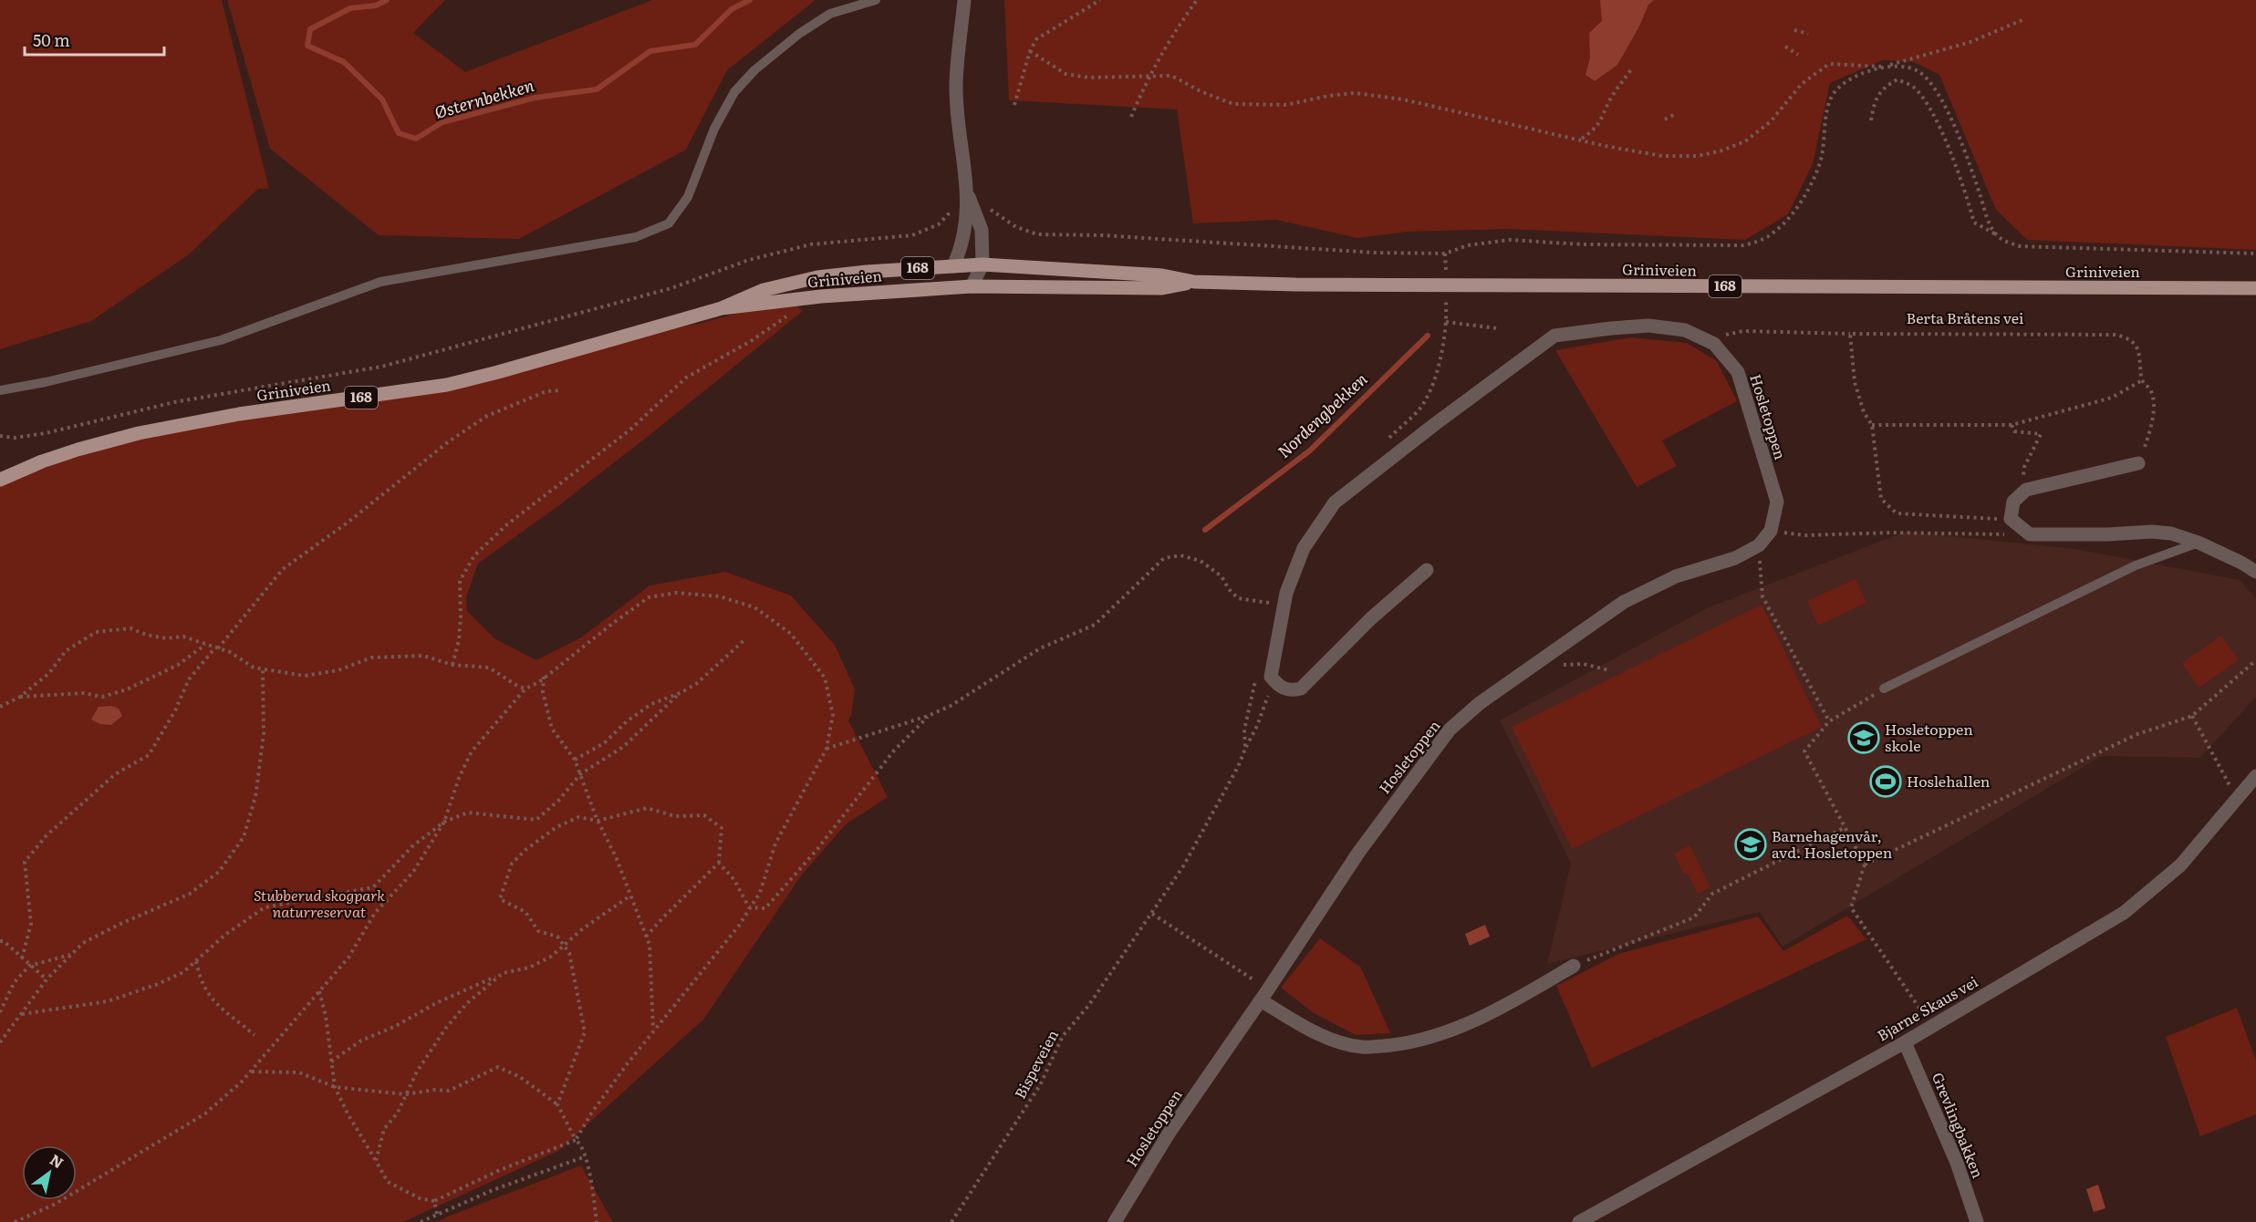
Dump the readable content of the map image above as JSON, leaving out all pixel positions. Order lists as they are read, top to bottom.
{
  "streets": {
    "main road": ["168", "Griniveien"],
    "street": ["Hosletoppen", "Bjarne Skaus vei", "Grevlingbakken"],
    "path": ["Berta Bråtens vei", "Bispeveien"]
  },
  "crossings": [
    ["Bjarne Skaus vei", "Grevlingbakken"]
  ],
  "water": ["Østernbekken", "Nordengbekken"],
  "parks": ["Stubberud skogpark naturreservat"],
  "places": {
    "school or university": ["Hosletoppen skole", "Barnehagenvår, avd. Hosletoppen"],
    "sports": ["Hoslehallen"]
  },
  "scale_bar": "50 m",
  "north": "top right"
}
